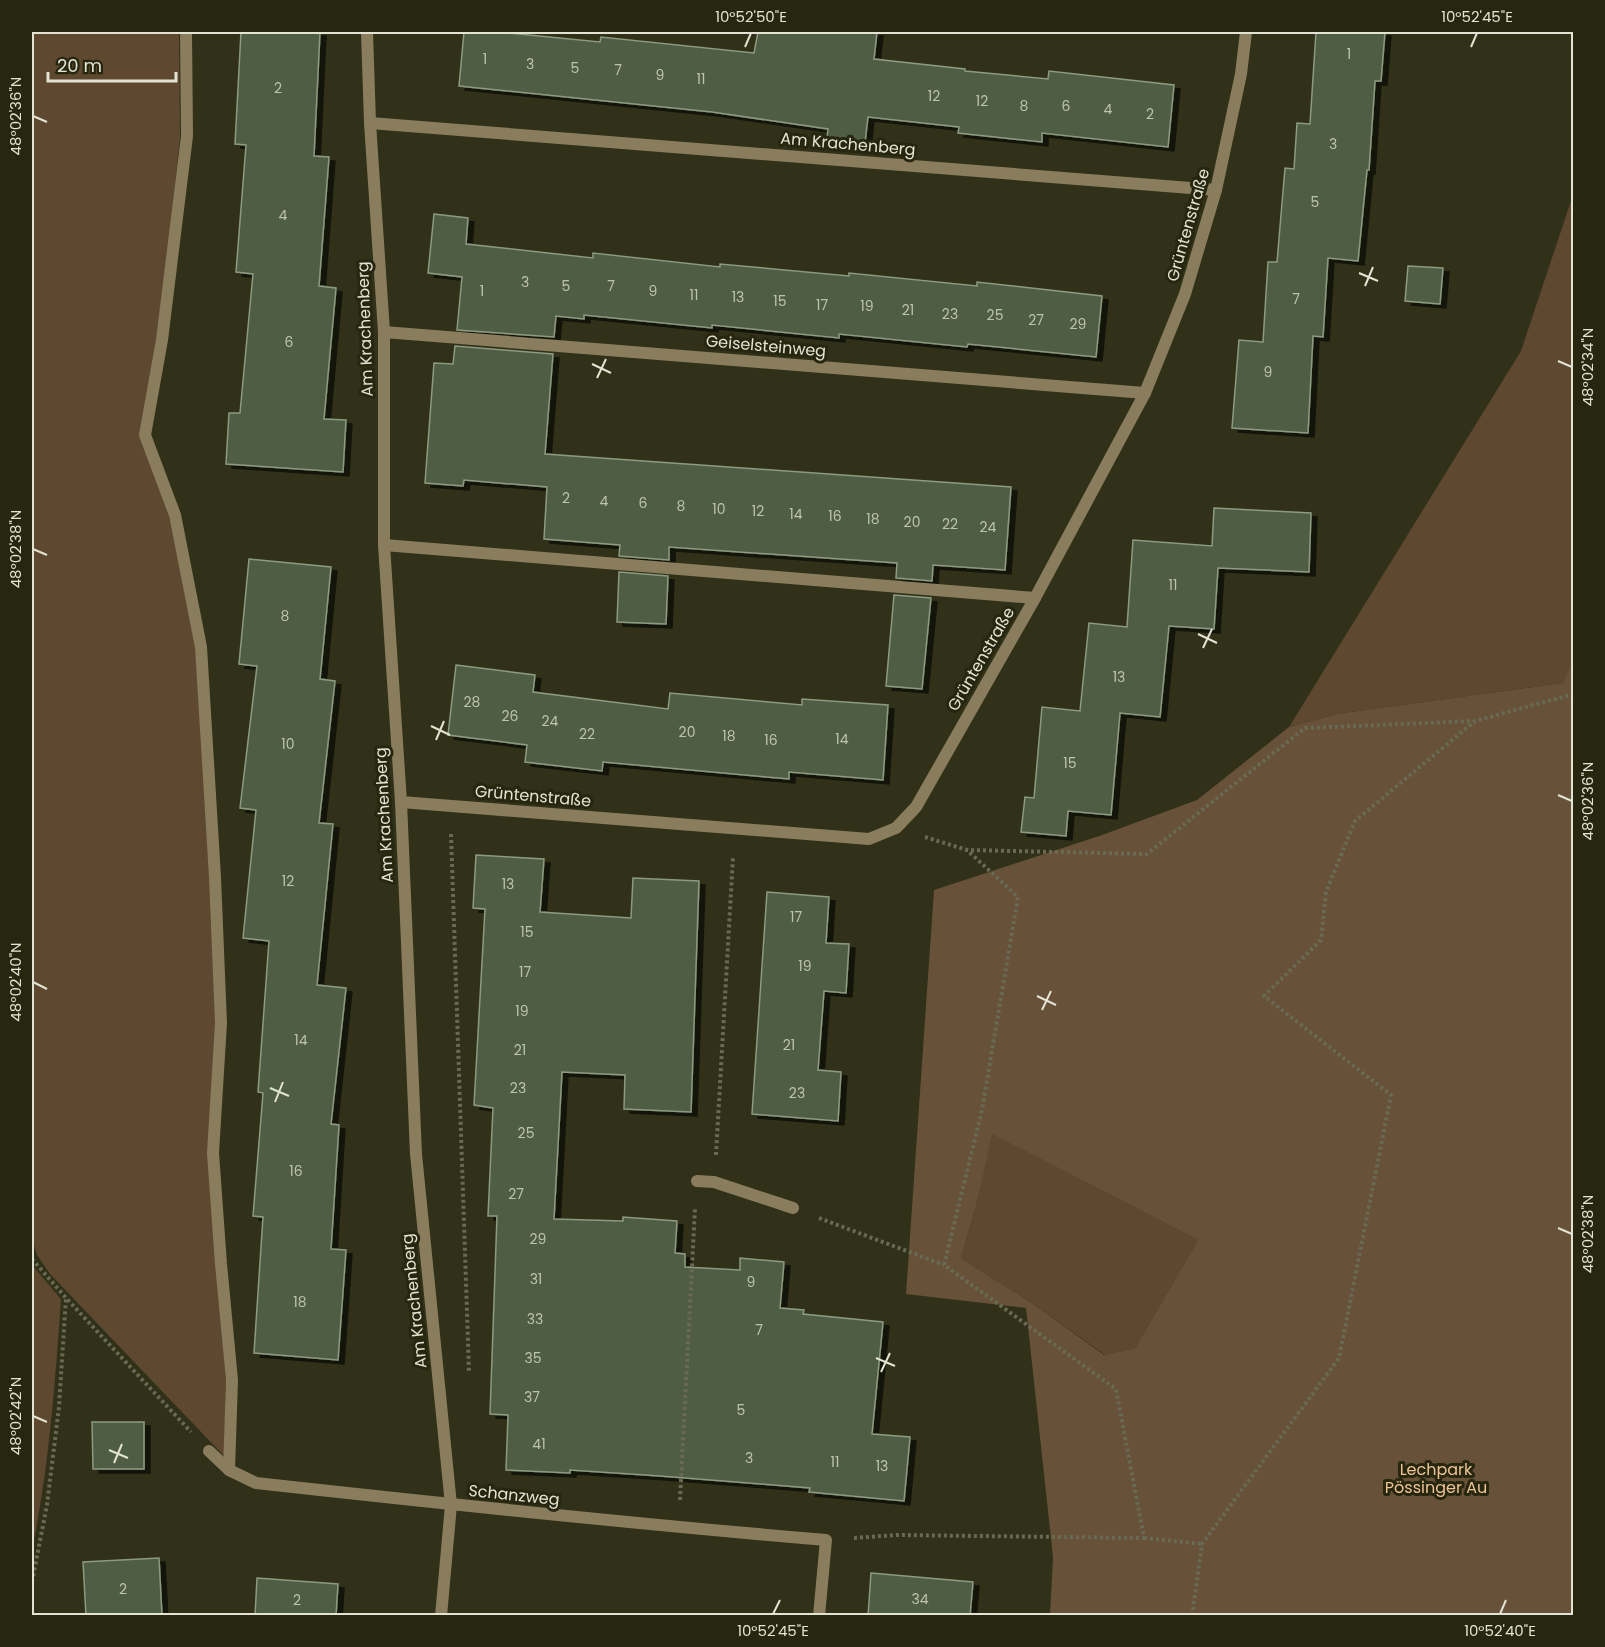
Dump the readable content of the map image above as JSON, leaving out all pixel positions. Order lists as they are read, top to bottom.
{
  "streets": {
    "street": [
      "Am Krachenberg",
      "Grüntenstraße",
      "Geiselsteinweg",
      "Schanzweg"
    ]
  },
  "crossings": [
    ["Am Krachenberg", "Grüntenstraße"],
    ["Am Krachenberg", "Geiselsteinweg"],
    ["Am Krachenberg", "Schanzweg"],
    ["Grüntenstraße", "Geiselsteinweg"]
  ],
  "parks": ["Lechpark Pössinger Au"],
  "house_numbers": [
    "1",
    "1",
    "3",
    "5",
    "7",
    "9",
    "11",
    "2",
    "12",
    "12",
    "8",
    "6",
    "4",
    "2",
    "3",
    "5",
    "4",
    "3",
    "5",
    "7",
    "1",
    "9",
    "11",
    "13",
    "7",
    "15",
    "17",
    "19",
    "21",
    "23",
    "25",
    "27",
    "29",
    "6",
    "9",
    "2",
    "4",
    "6",
    "8",
    "10",
    "12",
    "14",
    "16",
    "18",
    "20",
    "22",
    "24",
    "11",
    "8",
    "13",
    "28",
    "26",
    "24",
    "20",
    "22",
    "18",
    "14",
    "16",
    "10",
    "15",
    "12",
    "13",
    "17",
    "15",
    "19",
    "17",
    "19",
    "14",
    "21",
    "21",
    "23",
    "23",
    "25",
    "16",
    "27",
    "29",
    "31",
    "9",
    "18",
    "33",
    "7",
    "35",
    "37",
    "5",
    "41",
    "3",
    "11",
    "13",
    "2",
    "34",
    "2"
  ],
  "scale_bar": "20 m",
  "coordinates": [
    "10°52'50\"E",
    "10°52'45\"E",
    "48°02'36\"N",
    "48°02'34\"N",
    "48°02'38\"N",
    "48°02'40\"N",
    "48°02'42\"N",
    "10°52'40\"E"
  ]
}
